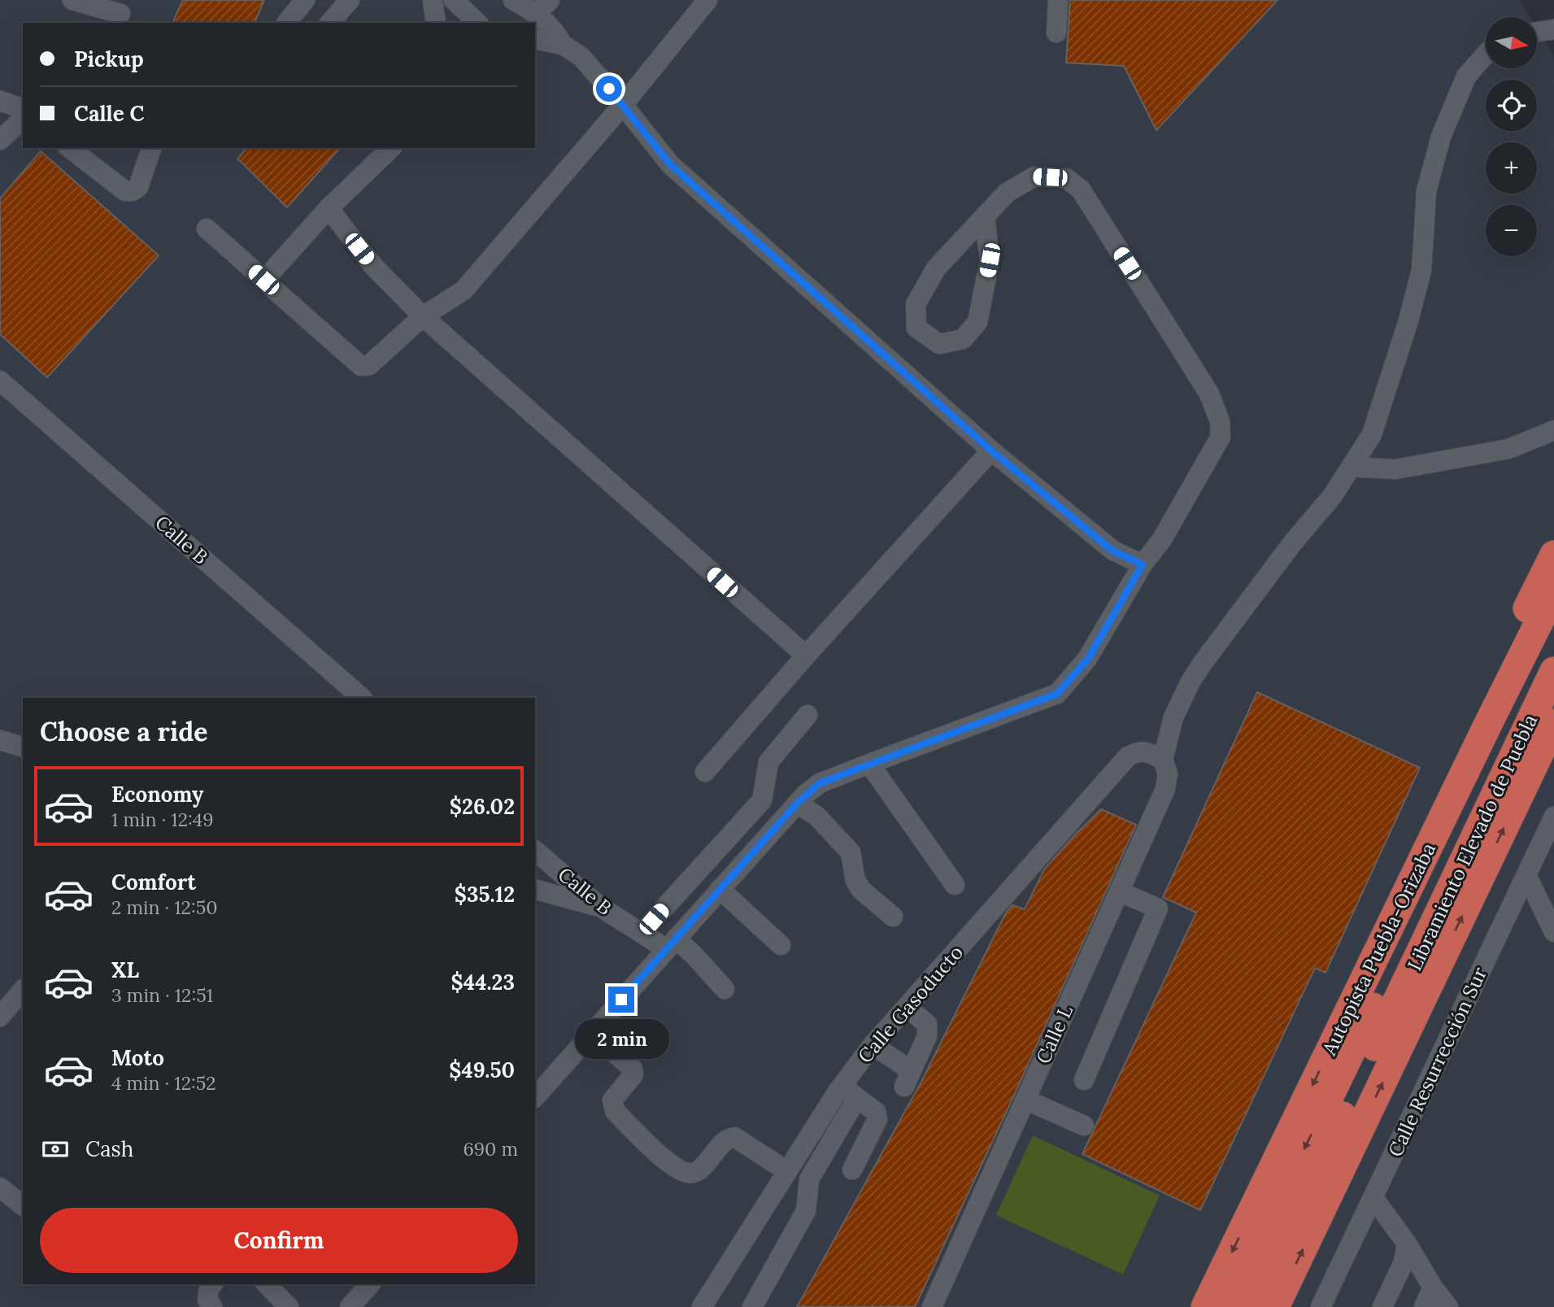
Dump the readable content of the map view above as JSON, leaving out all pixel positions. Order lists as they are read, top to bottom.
{
  "streets": {
    "highway": ["Libramiento Elevado de Puebla", "Autopista Puebla-Orizaba"],
    "street": [
      "Calle B",
      "Calle Gasoducto",
      "Calle L",
      "Calle Resurrección Sur"
    ]
  },
  "crossings": [
    ["Calle Gasoducto", "Calle L"]
  ],
  "north": "right",
  "page": {
    "map_buttons": ["+", "−"],
    "banner": ["Pickup", "Calle C"],
    "heading": "Choose a ride",
    "list": [
      {
        "name": "Economy",
        "note": "1 min · 12:49",
        "value": "$26.02"
      },
      {
        "name": "Comfort",
        "note": "2 min · 12:50",
        "value": "$35.12"
      },
      {
        "name": "XL",
        "note": "3 min · 12:51",
        "value": "$44.23"
      },
      {
        "name": "Moto",
        "note": "4 min · 12:52",
        "value": "$49.50"
      }
    ],
    "bubble": "2 min",
    "pay": ["Cash", "690 m"],
    "buttons": "Confirm"
  }
}
